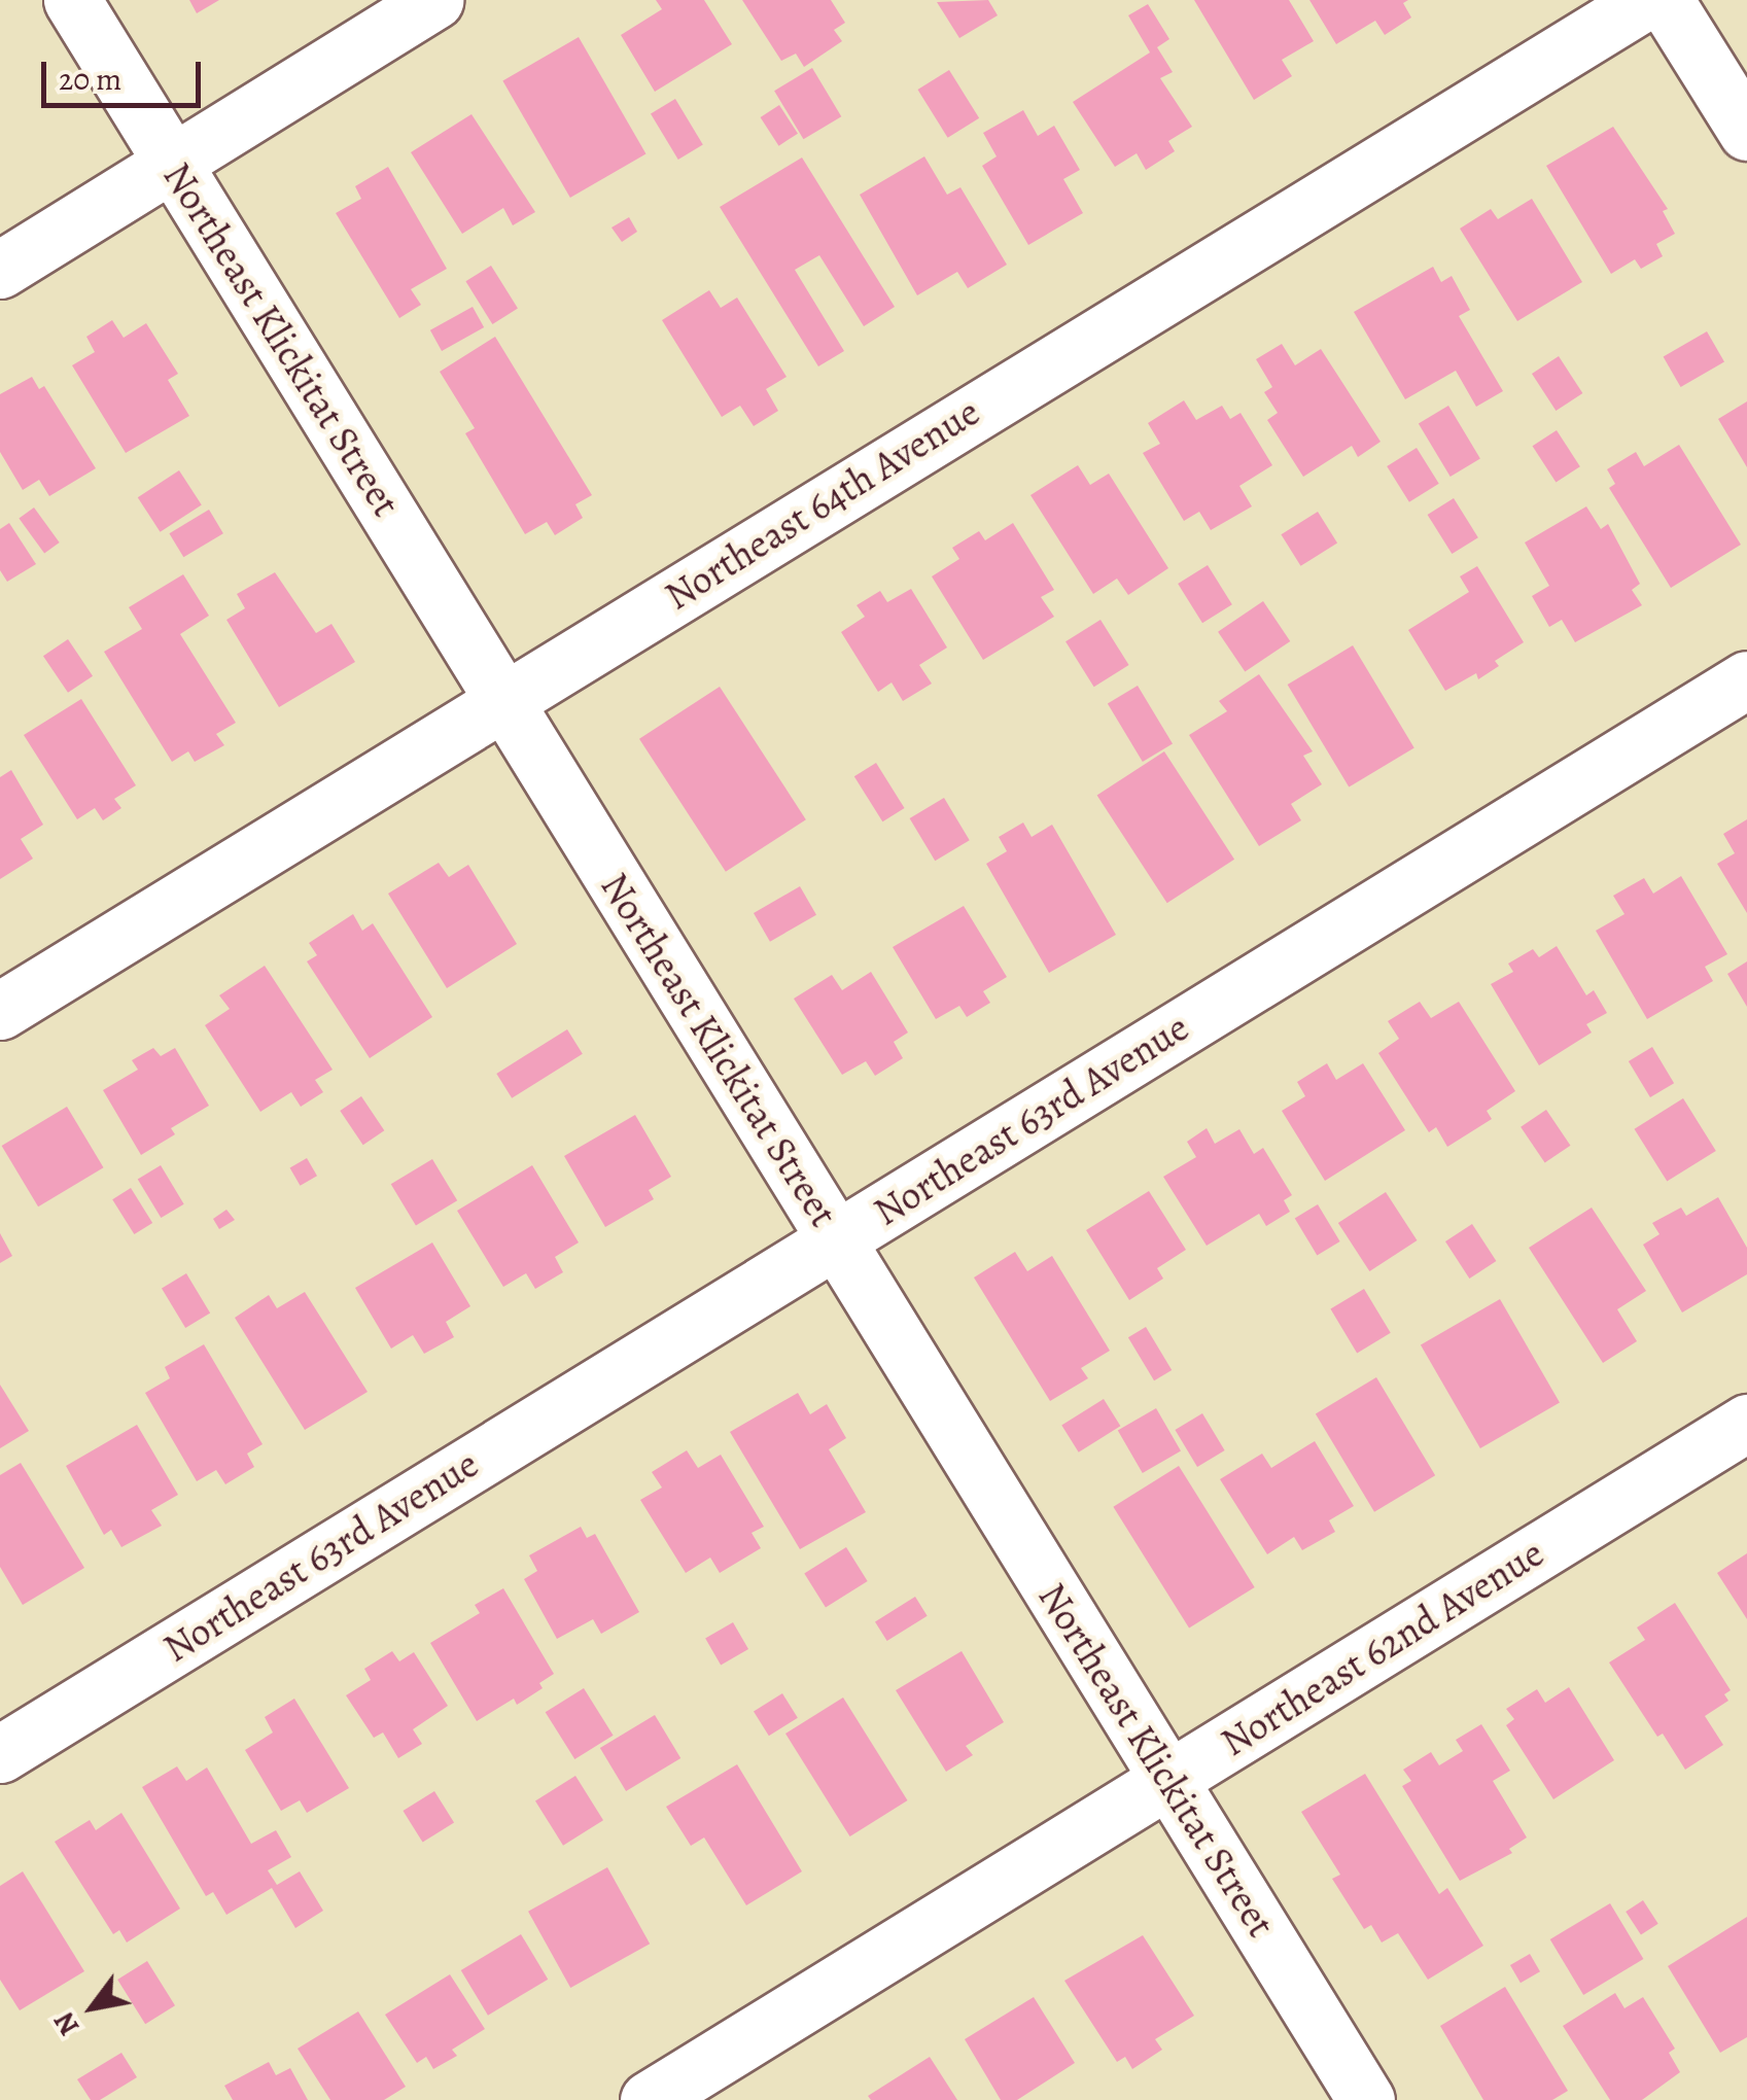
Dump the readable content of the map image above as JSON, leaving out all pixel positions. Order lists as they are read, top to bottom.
{
  "streets": {
    "street": [
      "Northeast Klickitat Street",
      "Northeast 64th Avenue",
      "Northeast 63rd Avenue",
      "Northeast 62nd Avenue"
    ]
  },
  "crossings": [
    ["Northeast Klickitat Street", "Northeast 64th Avenue"],
    ["Northeast Klickitat Street", "Northeast 63rd Avenue"],
    ["Northeast Klickitat Street", "Northeast 62nd Avenue"]
  ],
  "scale_bar": "20 m",
  "north": "bottom left"
}
